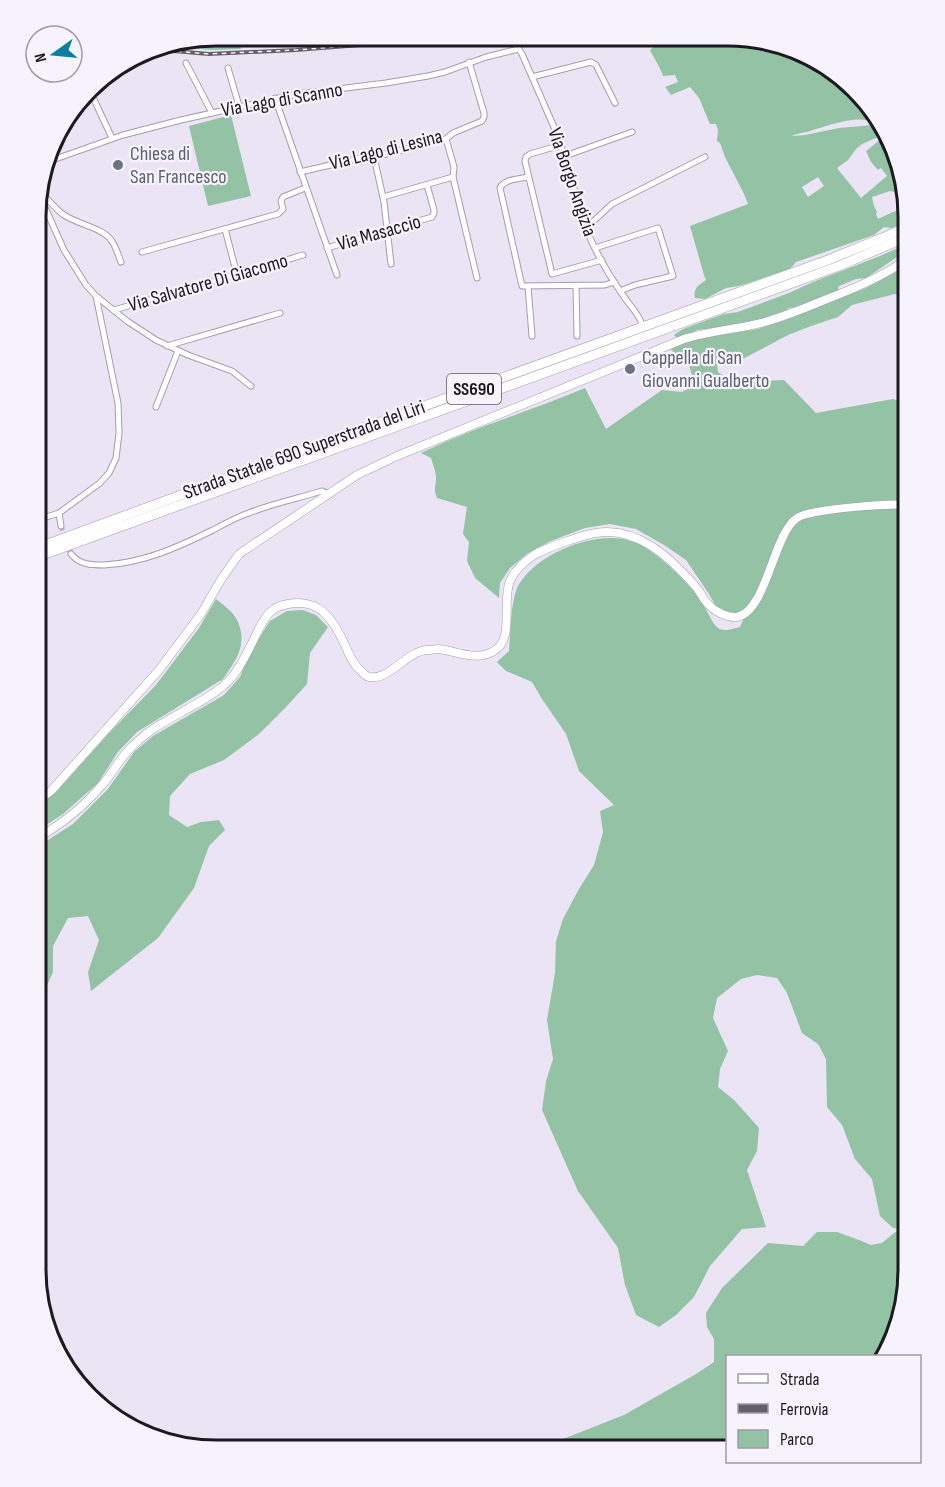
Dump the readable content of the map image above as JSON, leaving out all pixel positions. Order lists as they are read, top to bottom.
{
  "streets": {
    "highway": ["SS690", "Strada Statale 690 Superstrada del Liri"],
    "street": [
      "Via Lago di Scanno",
      "Via Lago di Lesina",
      "Via Borgo Angizia",
      "Via Masaccio",
      "Via Salvatore Di Giacomo"
    ]
  },
  "crossings": [
    ["Via Lago di Scanno", "Via Lago di Lesina"],
    ["Via Lago di Scanno", "Via Borgo Angizia"]
  ],
  "places": ["Chiesa di San Francesco", "Cappella di San Giovanni Gualberto"],
  "legend": ["Strada", "Ferrovia", "Parco"],
  "north": "left"
}
